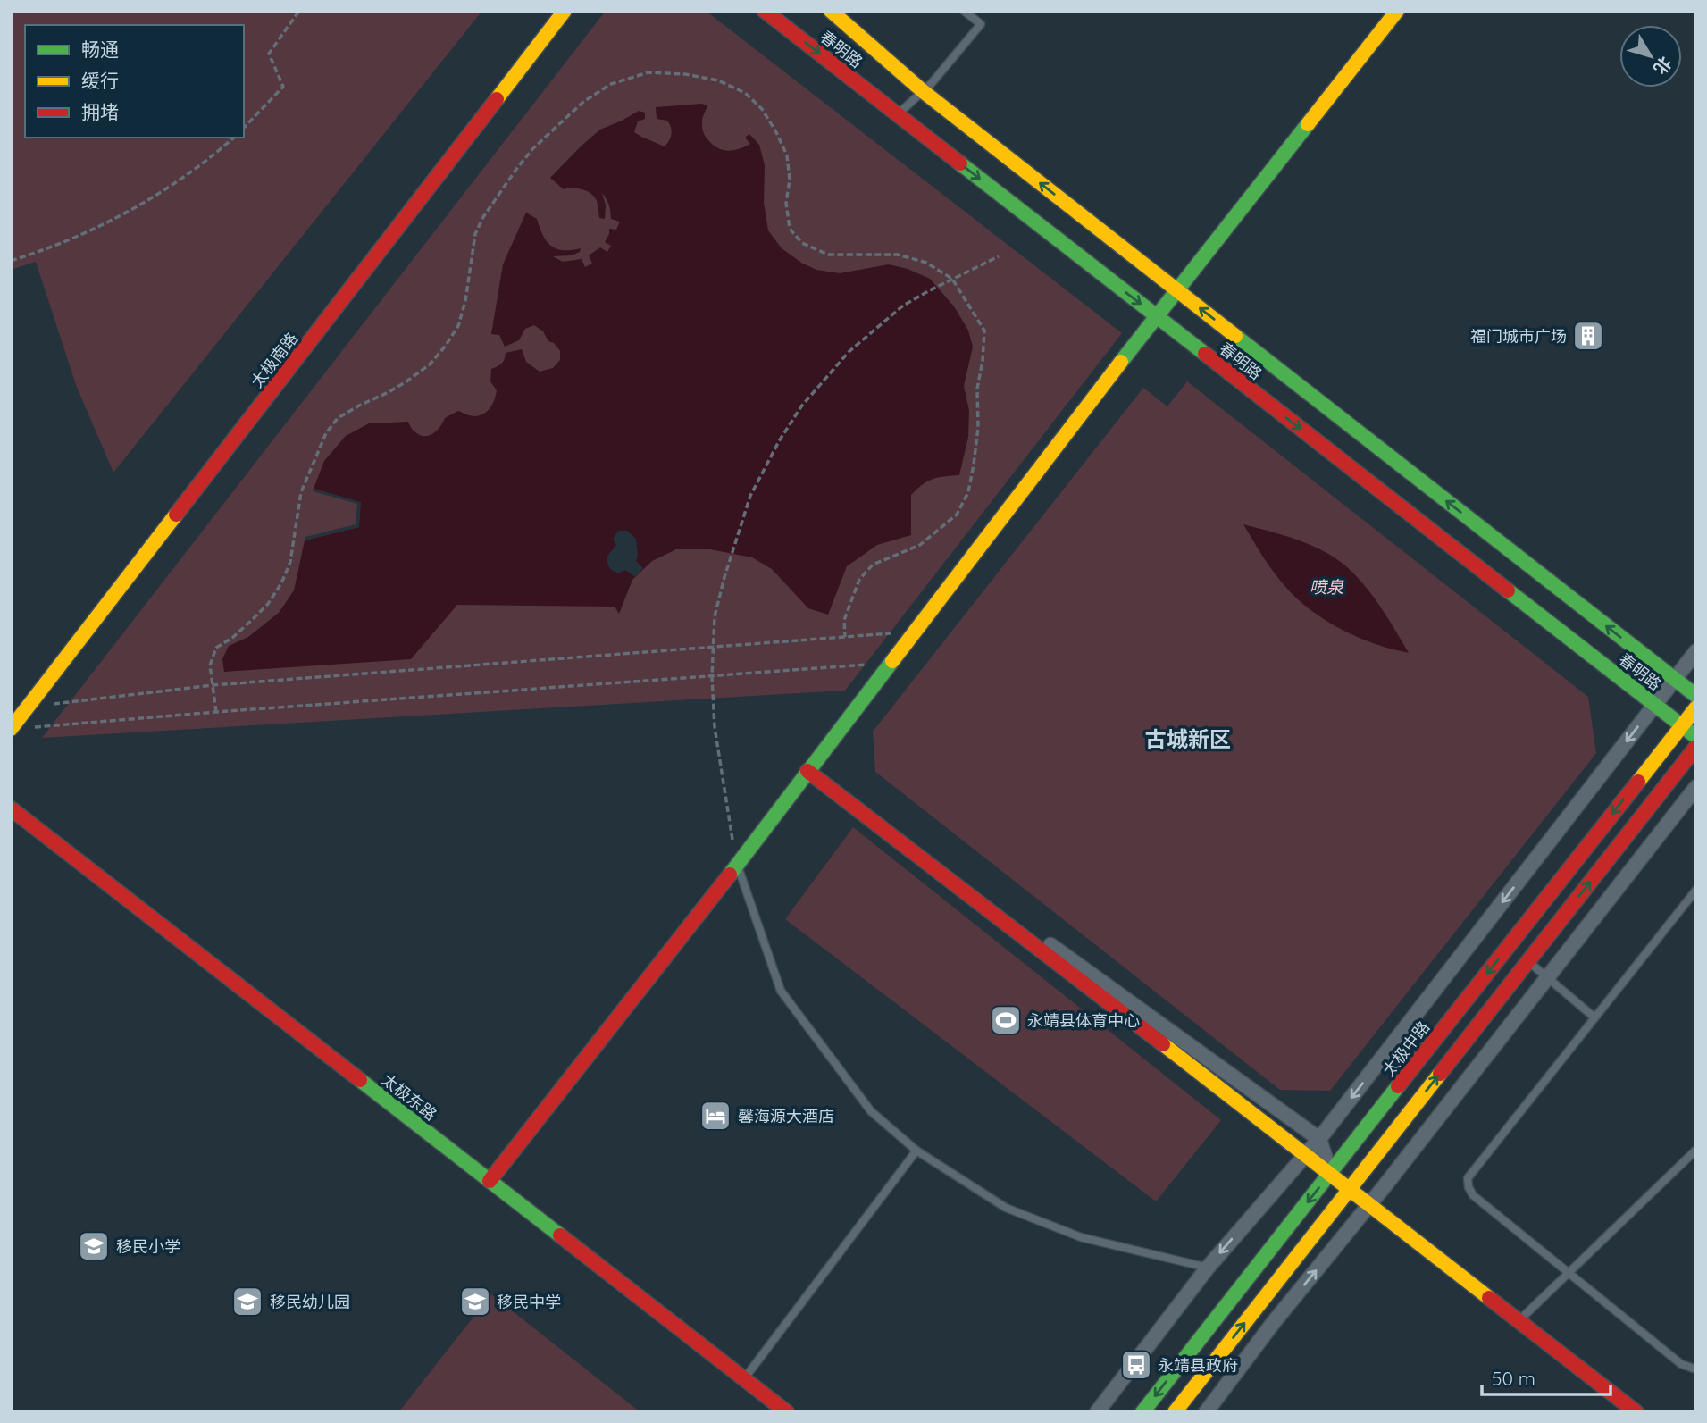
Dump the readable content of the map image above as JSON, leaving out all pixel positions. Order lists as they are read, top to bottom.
{
  "streets": {
    "main road": [
      "春明路",
      "太极南路",
      "太极中路",
      "太极东路"
    ]
  },
  "crossings": [
    ["春明路", "太极中路"]
  ],
  "districts": ["古城新区"],
  "water": ["喷泉"],
  "places": {
    "building": ["福门城市广场"],
    "sports": ["永靖县体育中心"],
    "hotel": ["馨海源大酒店"],
    "school or university": ["移民小学", "移民幼儿园", "移民中学"],
    "bus stop": ["永靖县政府"]
  },
  "legend": ["畅通", "缓行", "拥堵"],
  "scale_bar": "50 m",
  "north": "bottom right"
}
